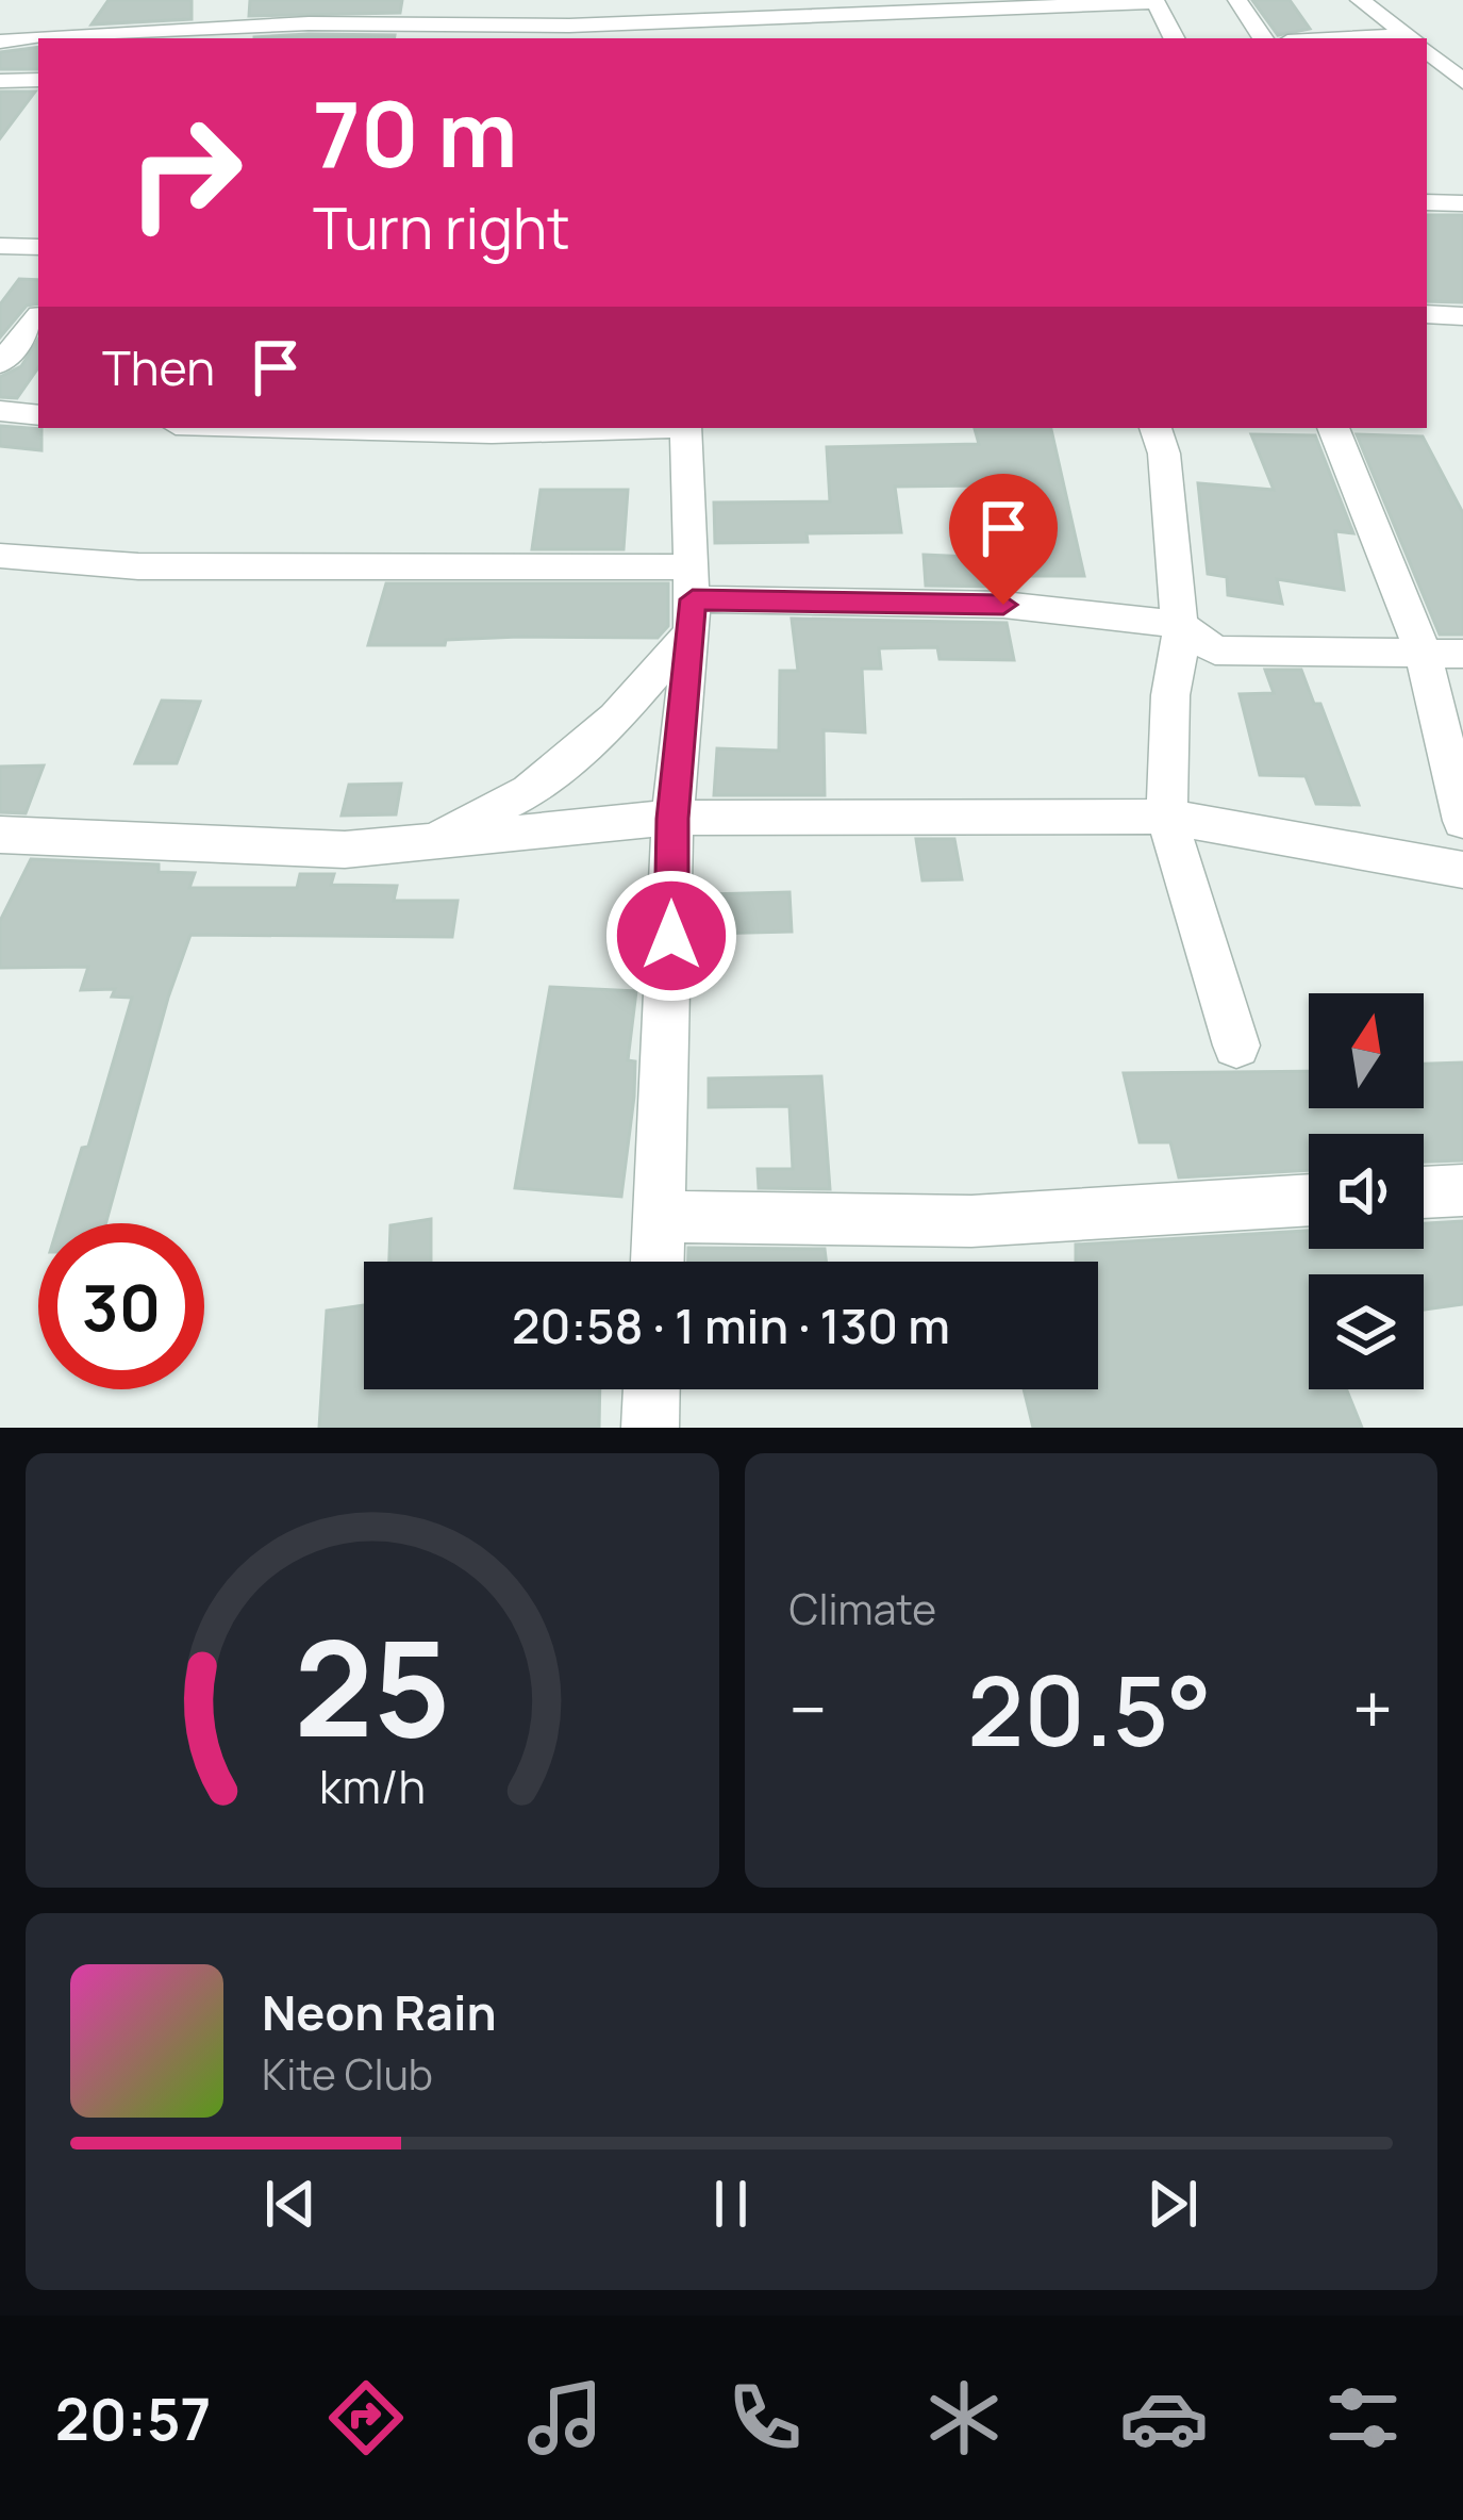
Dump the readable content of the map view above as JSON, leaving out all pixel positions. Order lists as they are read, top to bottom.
{
  "north": "top",
  "page": {
    "turn": ["70 m", "Turn right"],
    "then": "Then",
    "limit": "30",
    "trip": "20:58 · 1 min · 130 m",
    "tile": "Climate",
    "heat": ["−", "20.5°", "+"],
    "song": ["Neon Rain", "Kite Club"],
    "tabs": "20:57",
    "gauge": ["25", "km/h"]
  }
}
